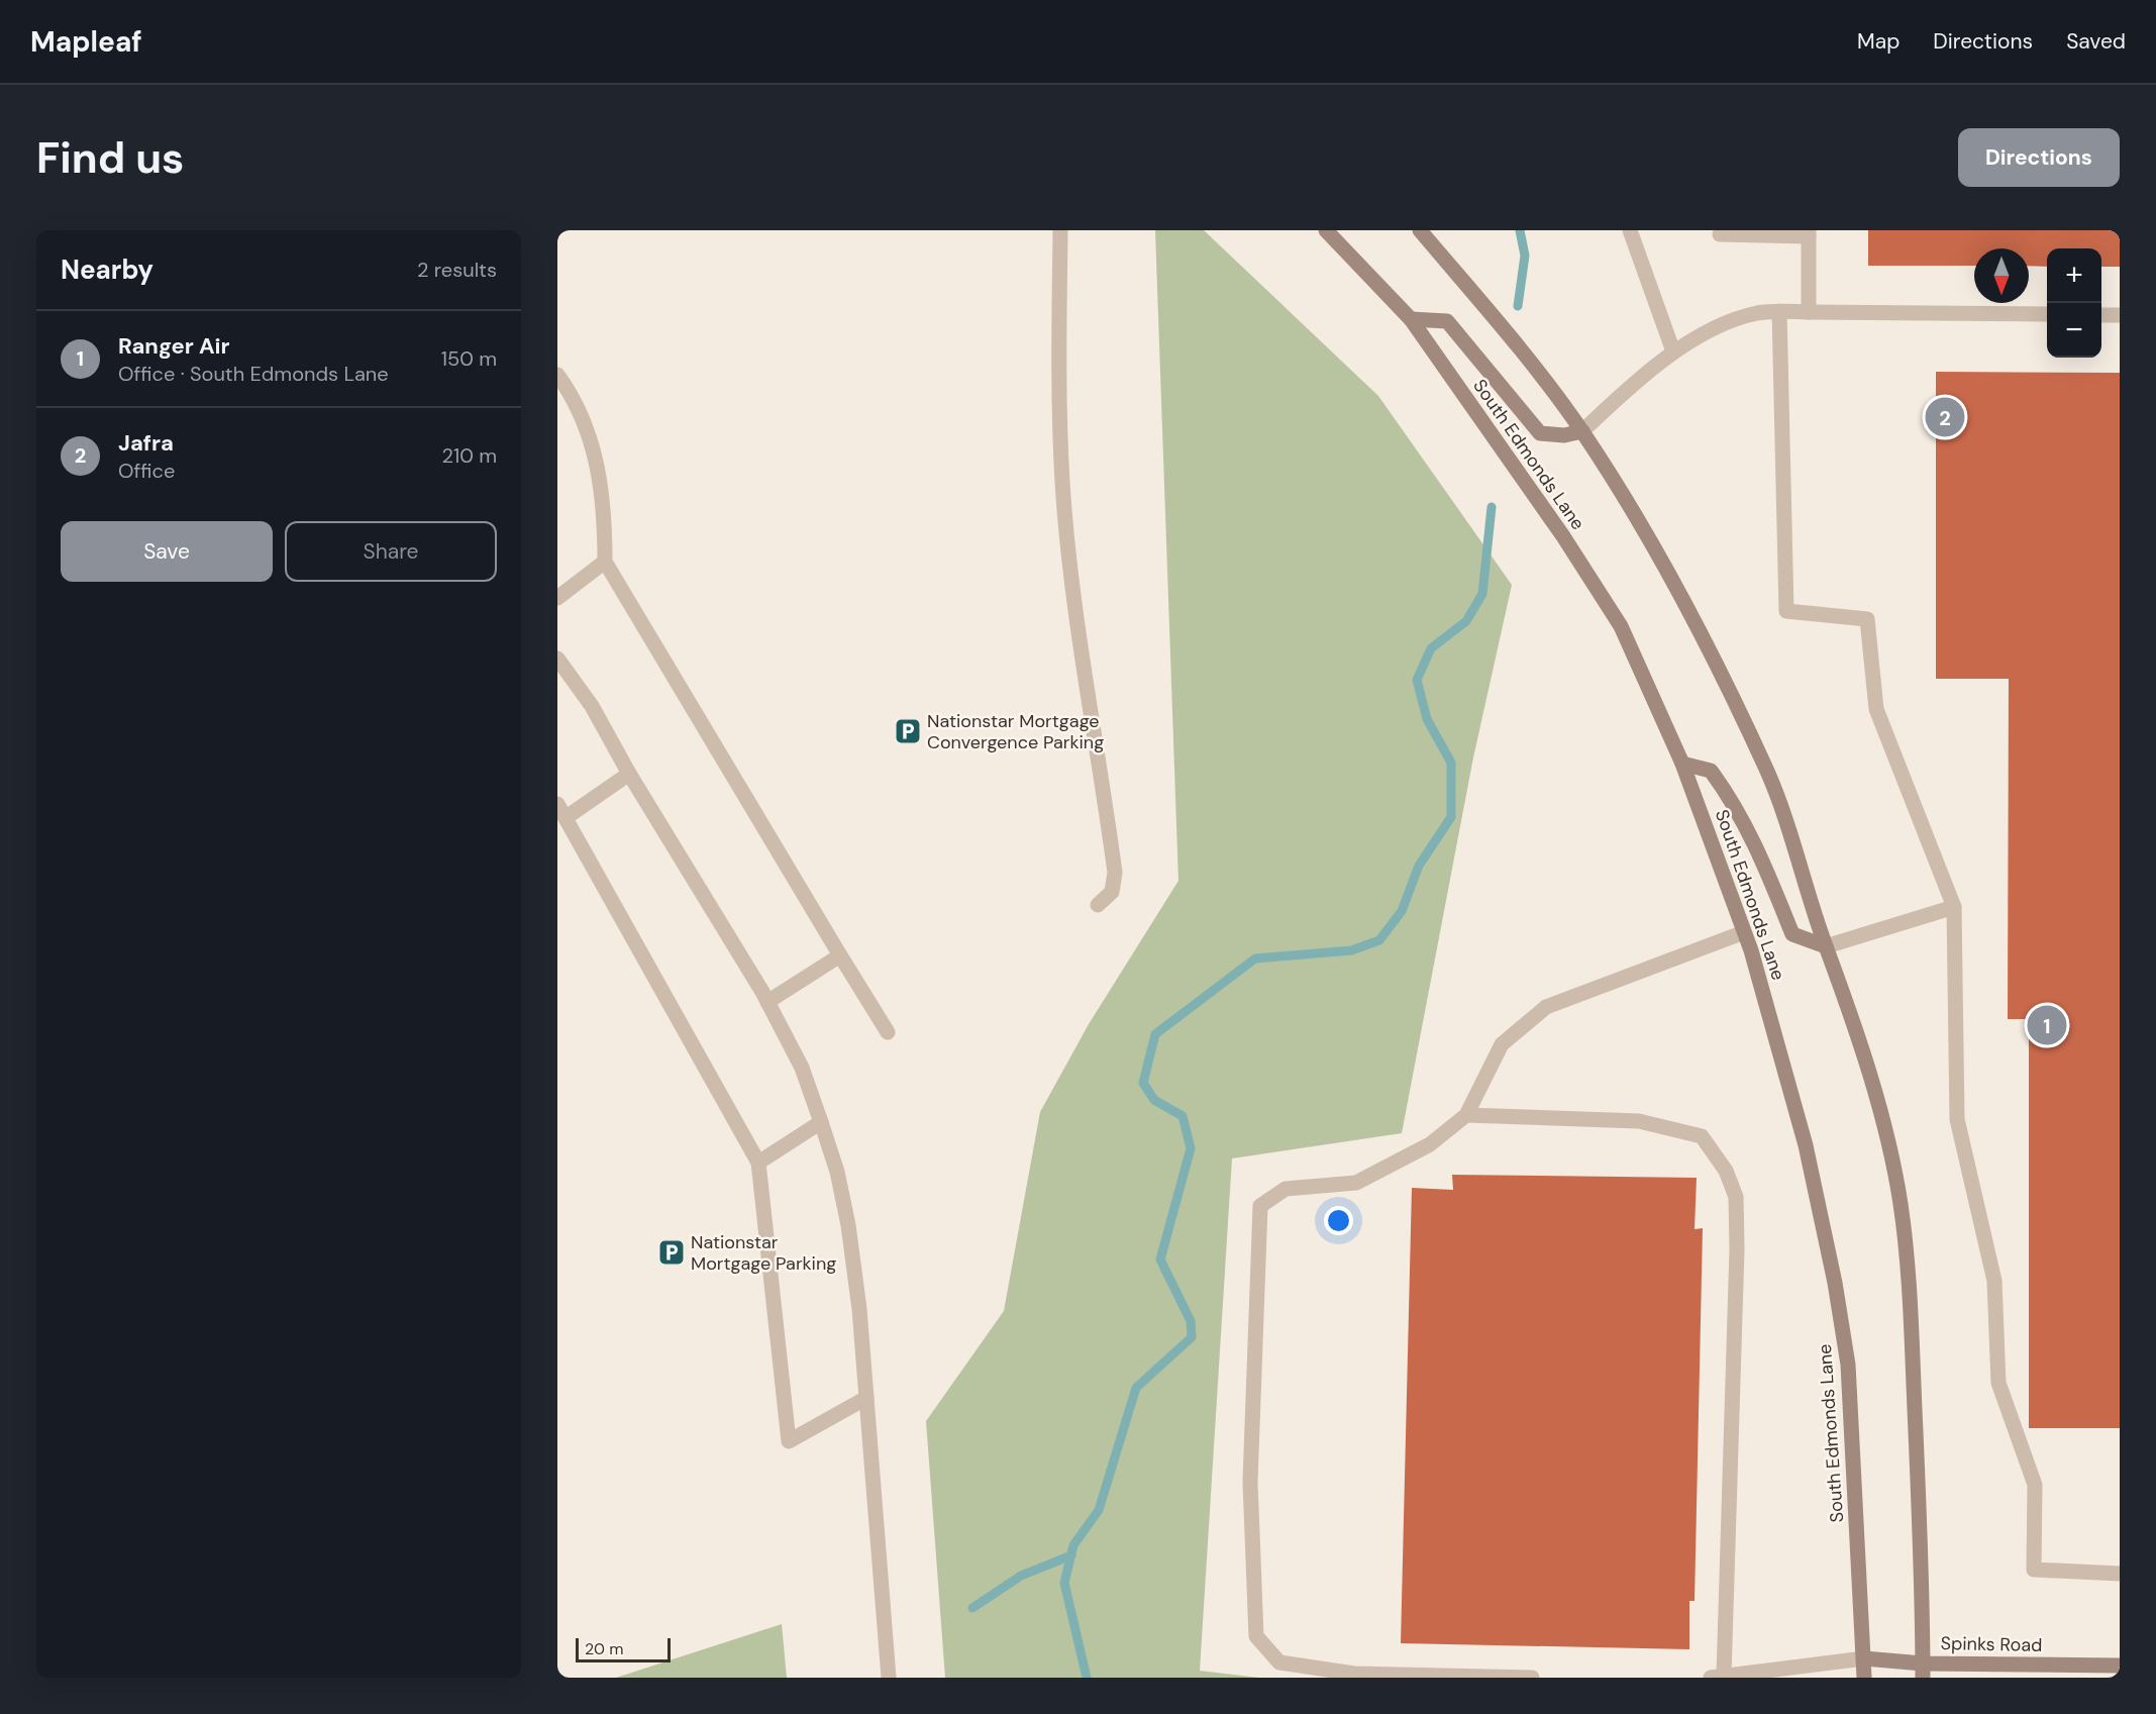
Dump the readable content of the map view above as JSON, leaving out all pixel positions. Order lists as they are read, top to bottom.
{
  "streets": {
    "main road": ["South Edmonds Lane", "Spinks Road"]
  },
  "crossings": [
    ["South Edmonds Lane", "Spinks Road"]
  ],
  "places": {
    "parking": ["Nationstar Mortgage Convergence Parking", "Nationstar Mortgage Parking"]
  },
  "scale_bar": "20 m",
  "north": "bottom",
  "page": {
    "header": "Mapleaf",
    "nav": ["Map", "Directions", "Saved"],
    "buttons": [
      "Directions",
      ["Save", "Share"]
    ],
    "title": "Find us",
    "heading": ["Nearby", "2 results"],
    "map_buttons": ["+", "−"],
    "list": [
      {
        "mark": "1",
        "name": "Ranger Air",
        "note": "Office · South Edmonds Lane",
        "value": "150 m"
      },
      {
        "mark": "2",
        "name": "Jafra",
        "note": "Office",
        "value": "210 m"
      }
    ],
    "pins": ["2", "1"],
    "scale": "20 m"
  }
}
